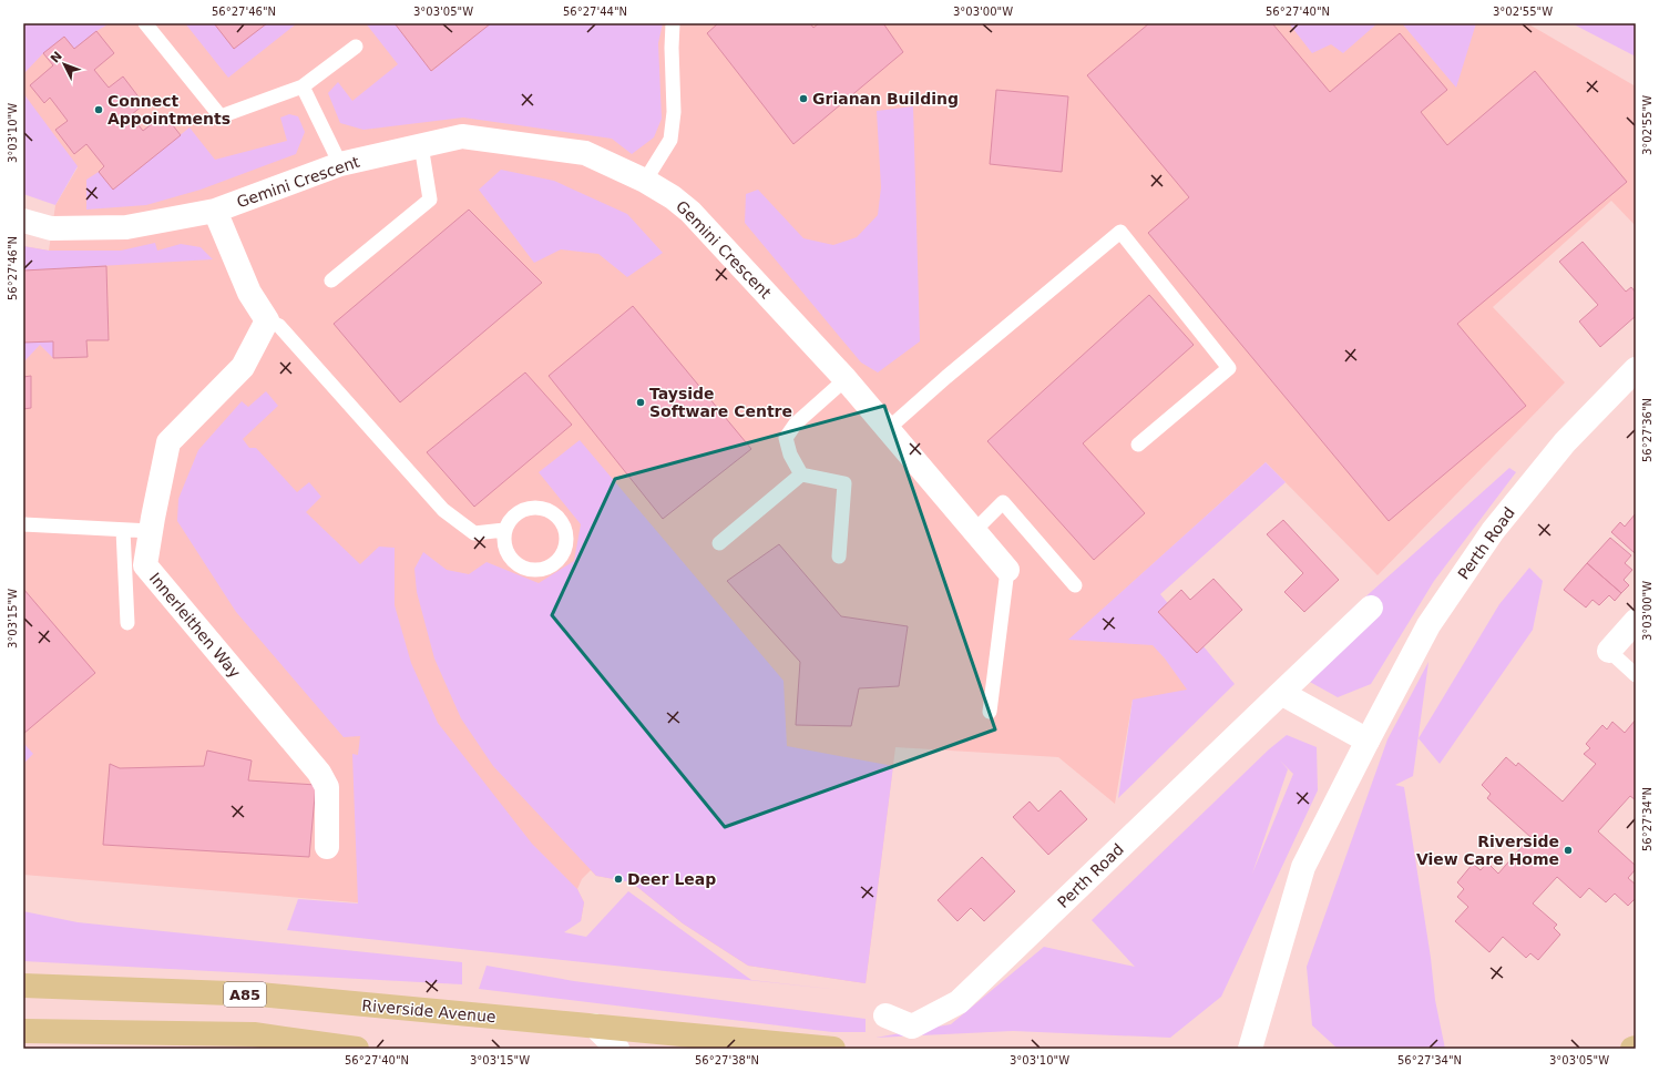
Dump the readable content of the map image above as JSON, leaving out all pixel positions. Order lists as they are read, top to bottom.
{
  "streets": {
    "main road": ["A85", "Riverside Avenue"],
    "street": ["Gemini Crescent", "Perth Road", "Innerleithen Way"]
  },
  "places": [
    "Grianan Building",
    "Connect Appointments",
    "Tayside Software Centre",
    "Riverside View Care Home",
    "Deer Leap"
  ],
  "north": "top left",
  "coordinates": [
    "56°27'46\"N",
    "3°03'05\"W",
    "56°27'44\"N",
    "3°03'00\"W",
    "56°27'40\"N",
    "3°02'55\"W",
    "3°03'10\"W",
    "56°27'36\"N",
    "3°03'15\"W",
    "56°27'34\"N",
    "56°27'38\"N"
  ]
}
